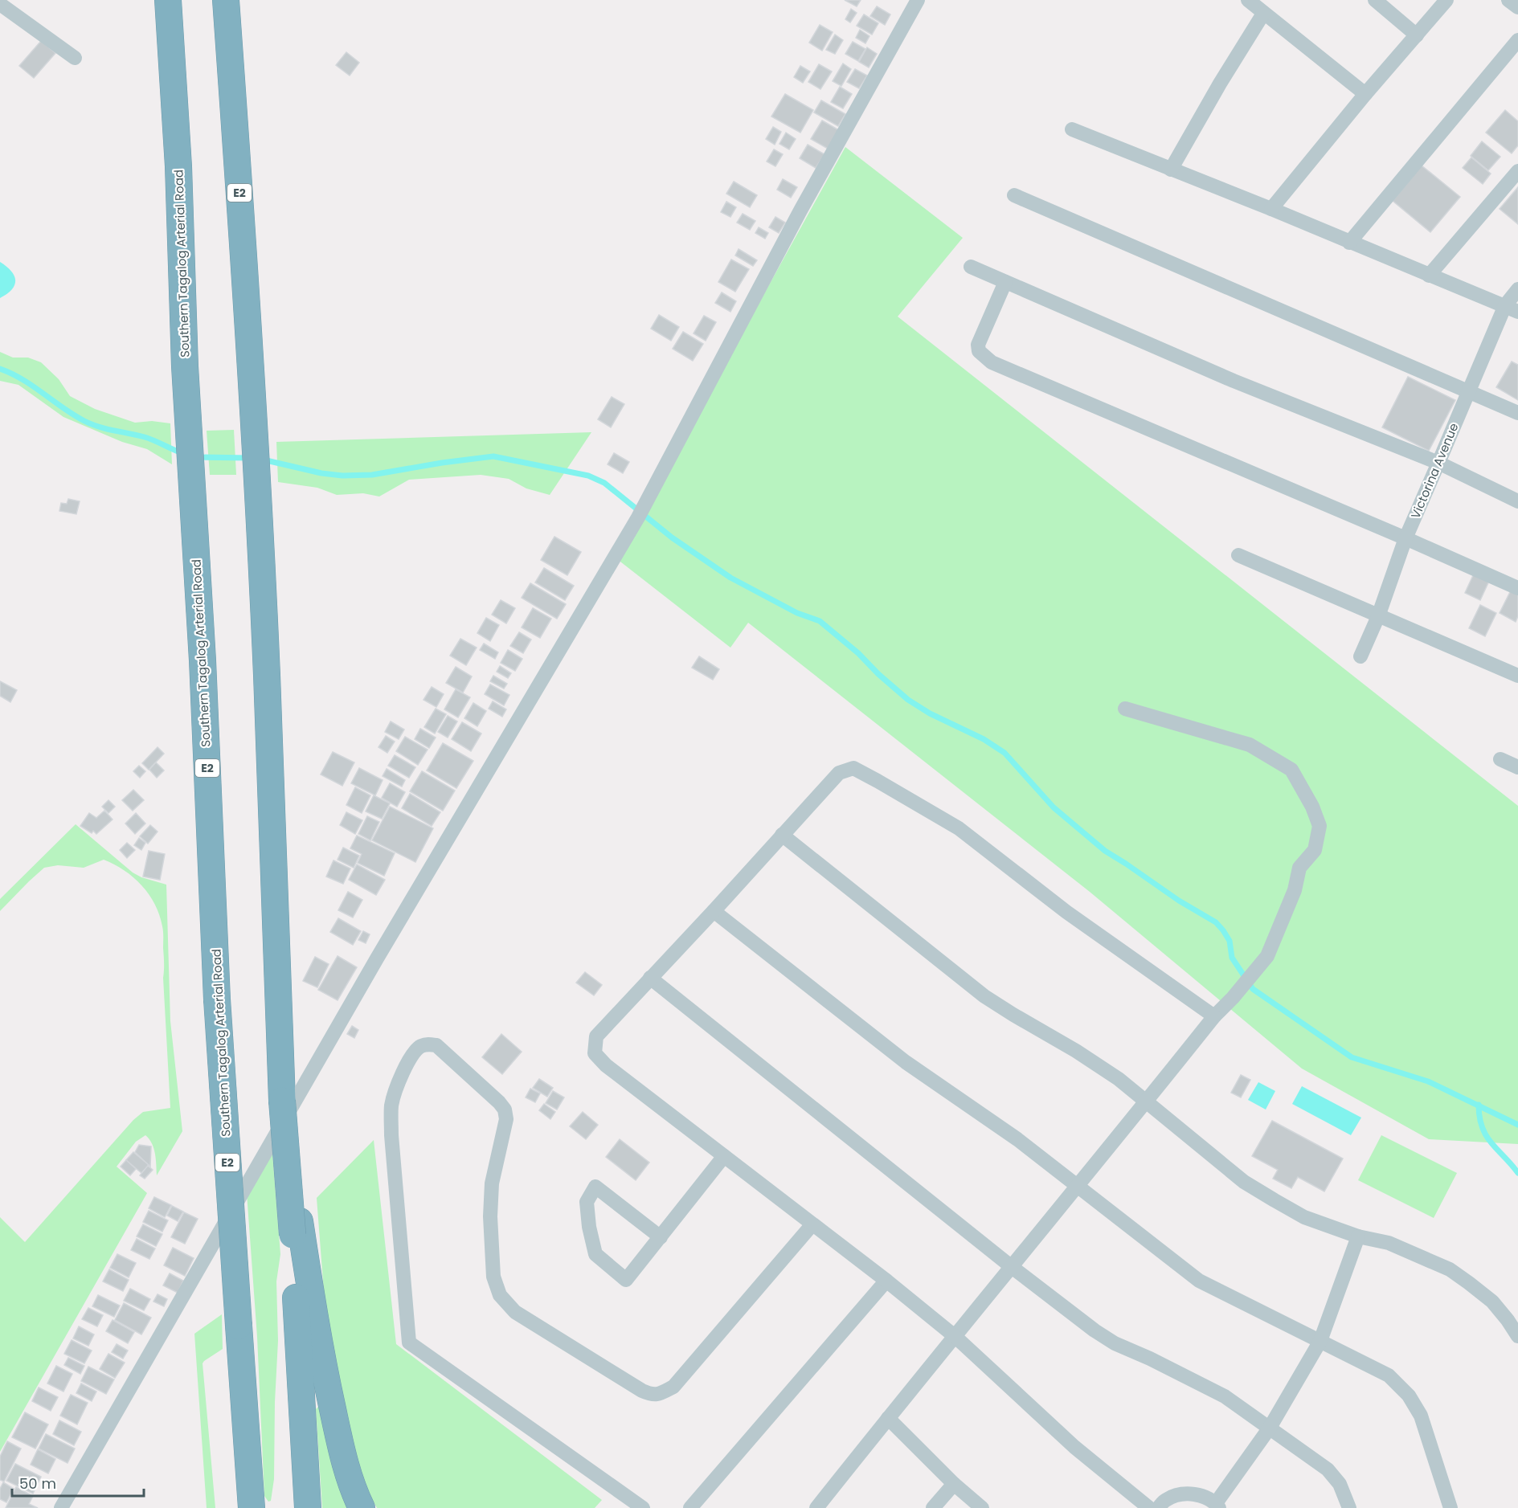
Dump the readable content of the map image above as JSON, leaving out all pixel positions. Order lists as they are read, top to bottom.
{
  "streets": {
    "highway": ["E2", "Southern Tagalog Arterial Road"],
    "street": ["Victorina Avenue"]
  },
  "scale_bar": "50 m"
}
